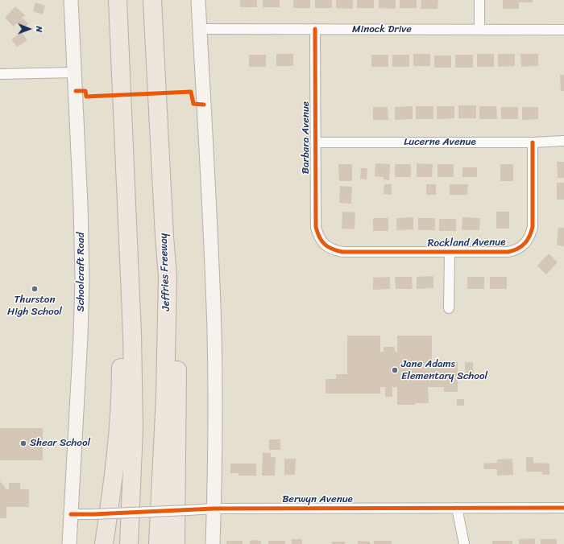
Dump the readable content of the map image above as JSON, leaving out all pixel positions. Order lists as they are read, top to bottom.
{
  "streets": {
    "highway": ["Jeffries Freeway"],
    "main road": ["Schoolcraft Road"],
    "street": [
      "Minock Drive",
      "Barbara Avenue",
      "Lucerne Avenue",
      "Rockland Avenue",
      "Berwyn Avenue"
    ]
  },
  "crossings": [
    ["Minock Drive", "Barbara Avenue"],
    ["Barbara Avenue", "Lucerne Avenue"],
    ["Barbara Avenue", "Rockland Avenue"],
    ["Lucerne Avenue", "Rockland Avenue"],
    ["Schoolcraft Road", "Berwyn Avenue"]
  ],
  "places": ["Thurston High School", "Jane Adams Elementary School", "Shear School"],
  "north": "right"
}
